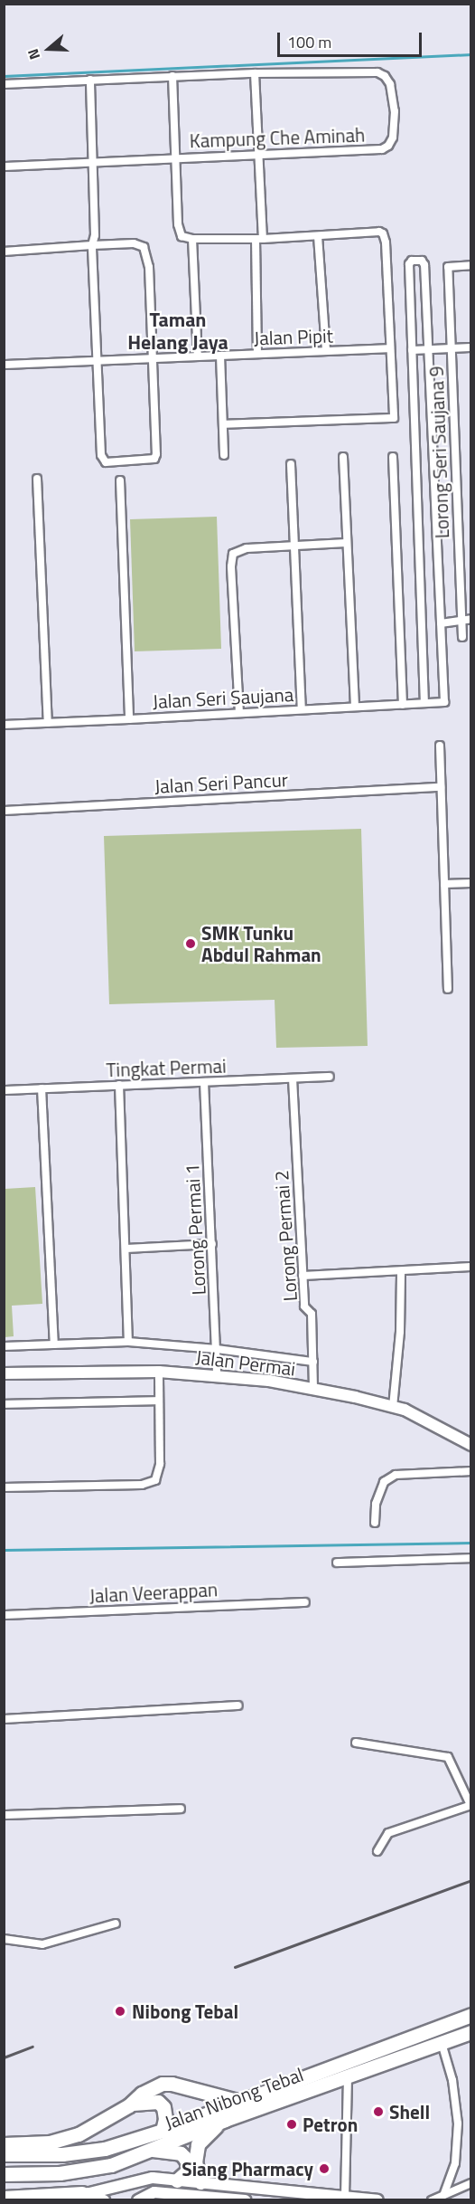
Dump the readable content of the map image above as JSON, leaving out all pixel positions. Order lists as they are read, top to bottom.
{
  "streets": {
    "highway": ["Jalan Nibong Tebal"],
    "street": [
      "Kampung Che Aminah",
      "Jalan Pipit",
      "Lorong Seri Saujana 9",
      "Jalan Seri Saujana",
      "Jalan Seri Pancur",
      "Tingkat Permai",
      "Lorong Permai 1",
      "Lorong Permai 2",
      "Jalan Permai",
      "Jalan Veerappan"
    ]
  },
  "crossings": [
    ["Tingkat Permai", "Lorong Permai 1"],
    ["Tingkat Permai", "Lorong Permai 2"],
    ["Lorong Permai 1", "Jalan Permai"],
    ["Lorong Permai 2", "Jalan Permai"]
  ],
  "districts": ["Taman Helang Jaya"],
  "places": [
    "SMK Tunku Abdul Rahman",
    "Nibong Tebal",
    "Shell",
    "Petron",
    "Siang Pharmacy"
  ],
  "scale_bar": "100 m",
  "north": "left"
}
